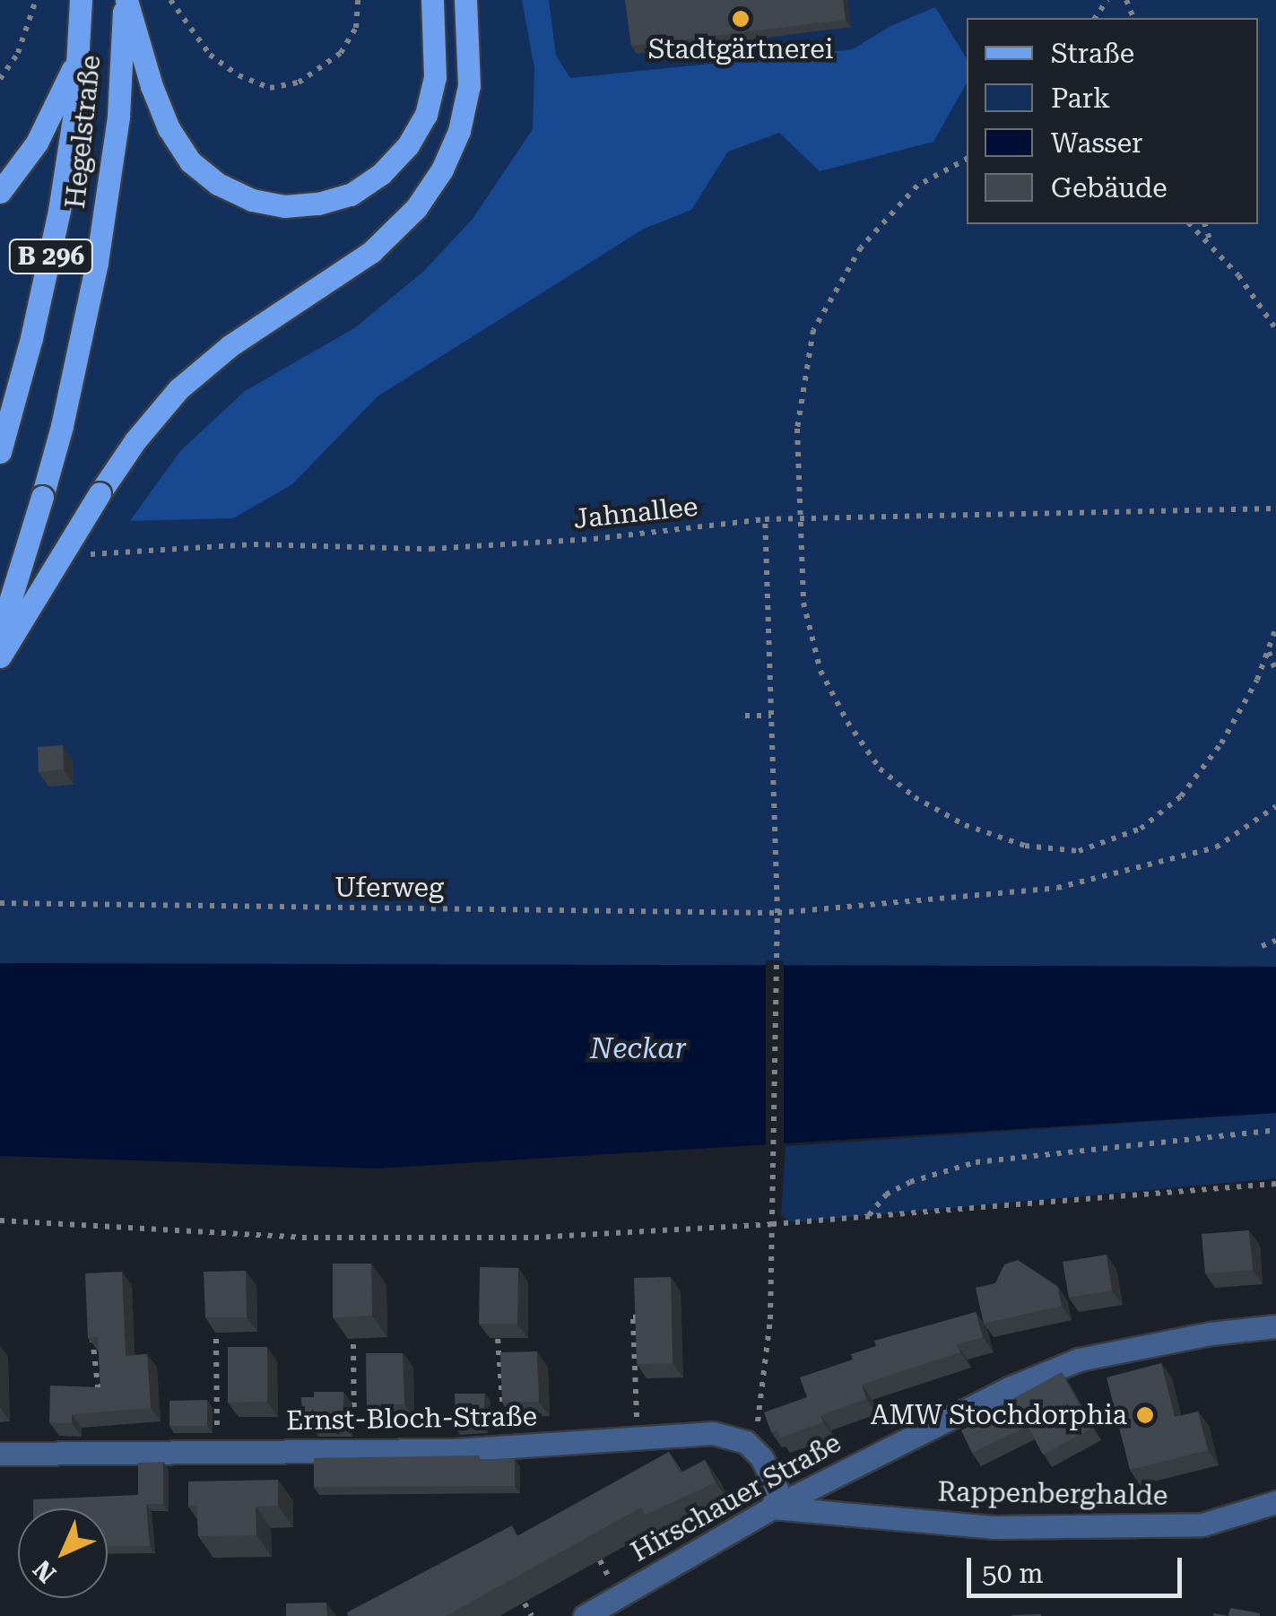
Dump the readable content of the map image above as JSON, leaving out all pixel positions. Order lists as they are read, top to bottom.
{
  "streets": {
    "main road": ["Hegelstraße", "B 296"],
    "street": ["Ernst-Bloch-Straße", "Rappenberghalde", "Hirschauer Straße"],
    "path": ["Jahnallee", "Uferweg"]
  },
  "crossings": [
    ["Rappenberghalde", "Hirschauer Straße"]
  ],
  "water": ["Neckar"],
  "places": ["Stadtgärtnerei", "AMW Stochdorphia"],
  "legend": [
    "Straße",
    "Park",
    "Wasser",
    "Gebäude"
  ],
  "scale_bar": "50 m",
  "north": "bottom left"
}
